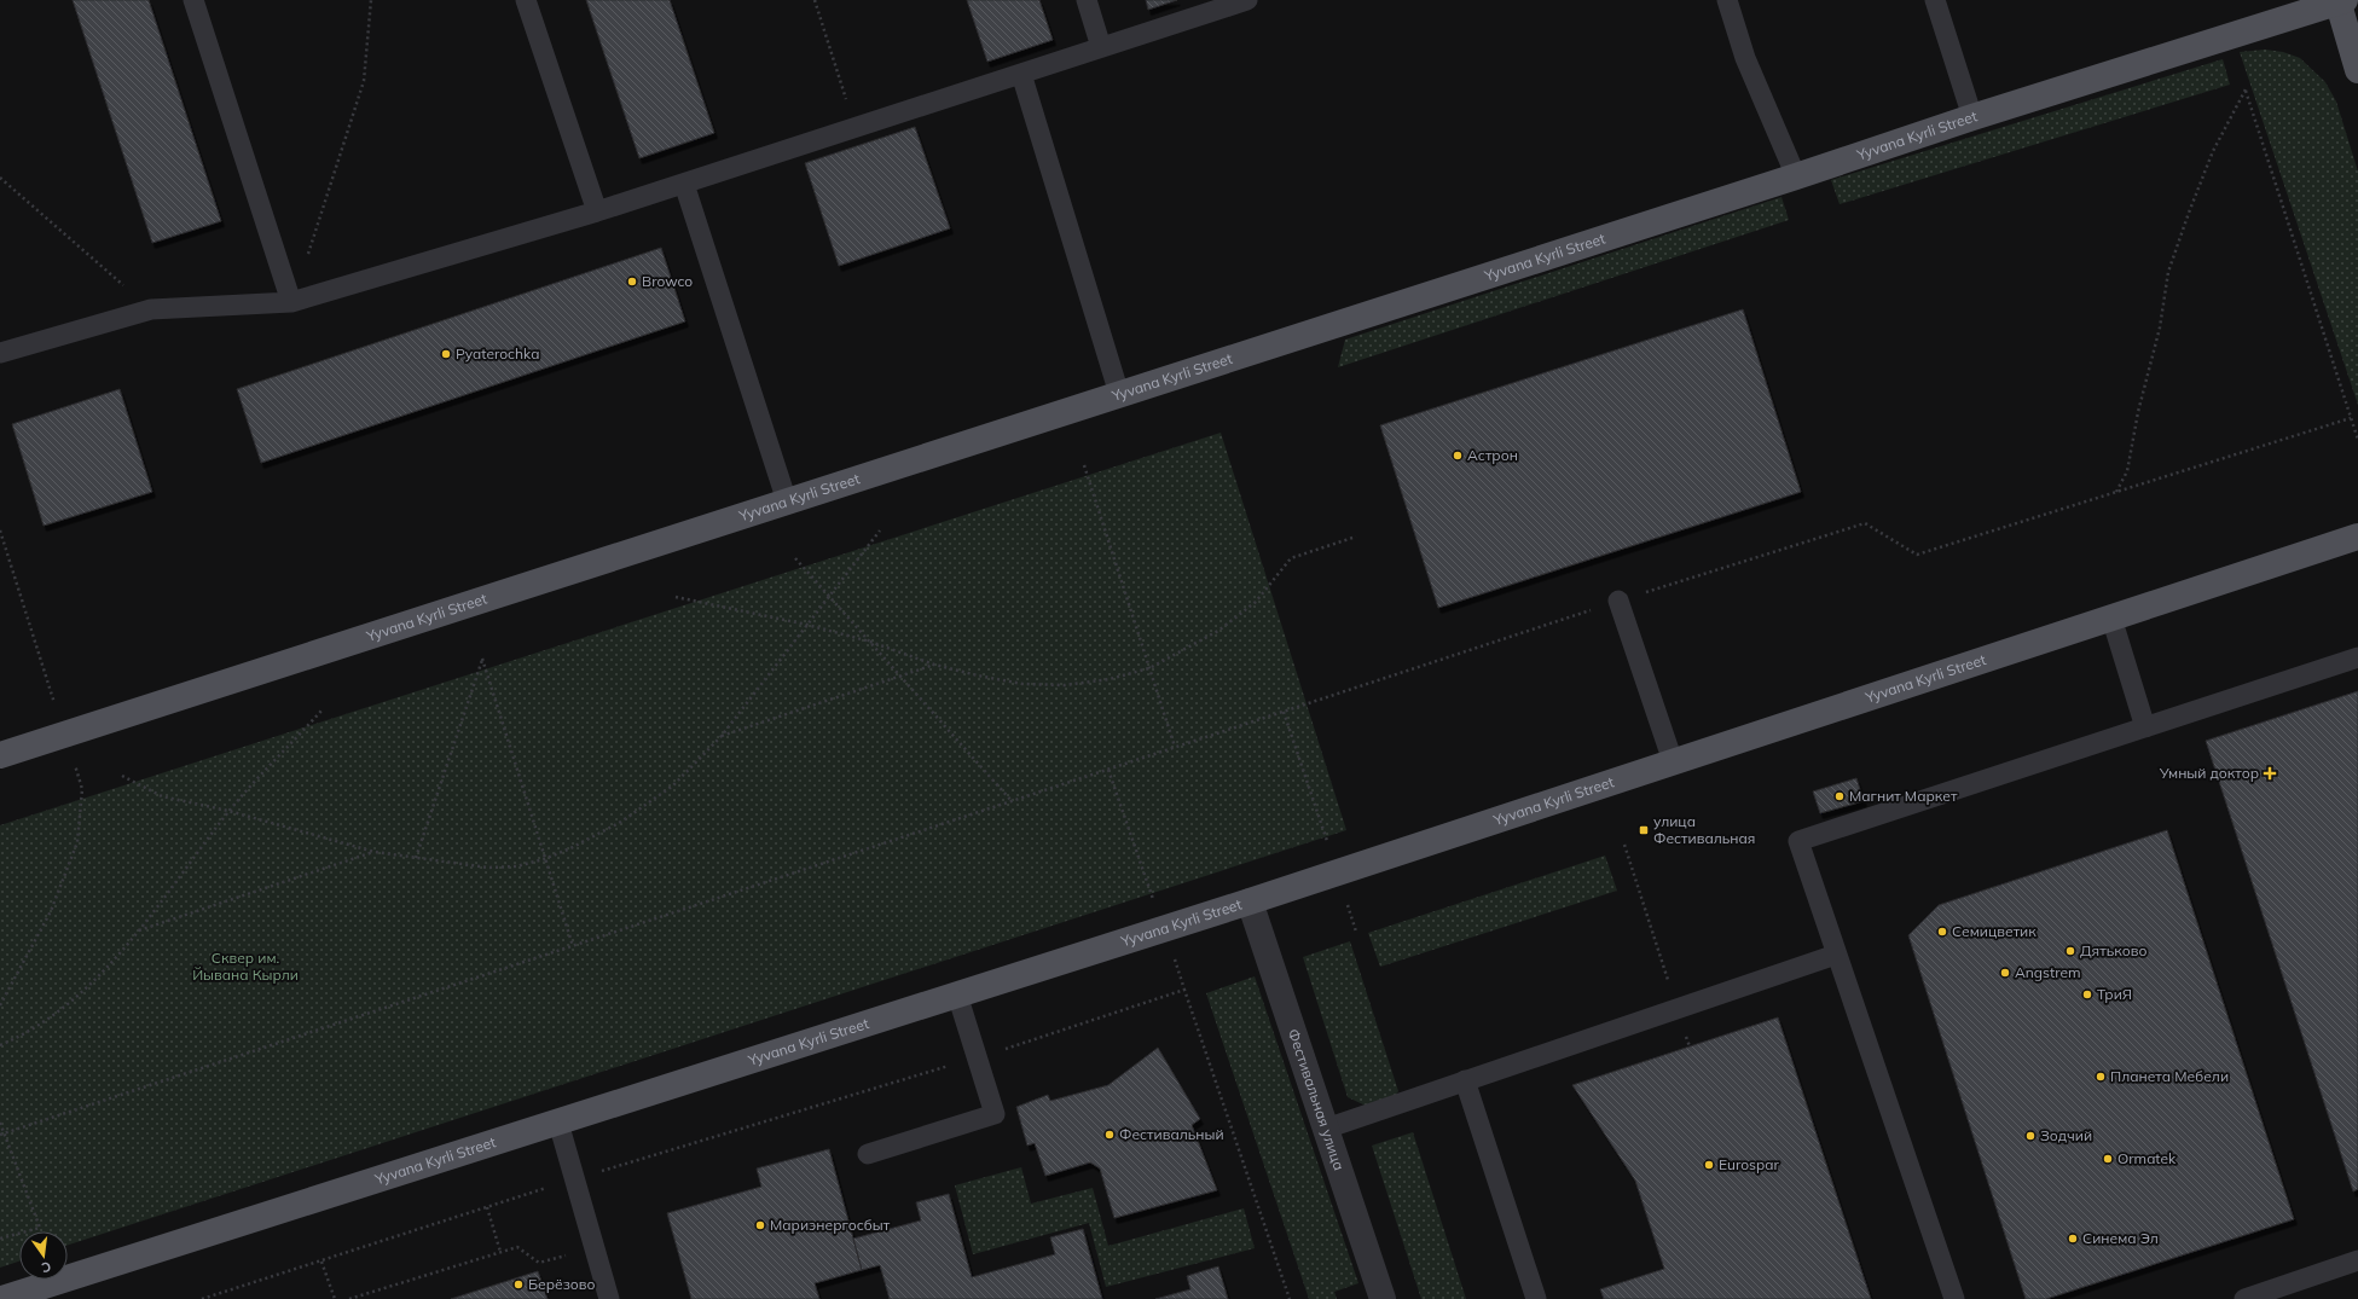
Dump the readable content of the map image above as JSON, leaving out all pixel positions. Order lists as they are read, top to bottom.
{
  "streets": {
    "main road": ["Yyvana Kyrli Street"],
    "street": ["Фестивальная улица"]
  },
  "crossings": [
    ["Yyvana Kyrli Street", "Фестивальная улица"]
  ],
  "parks": ["Сквер им. Йывана Кырли"],
  "places": {
    "other": [
      "Browco",
      "Pyaterochka",
      "Астрон",
      "Магнит Маркет",
      "Семицветик",
      "Дятьково",
      "Angstrem",
      "ТриЯ",
      "Планета Мебели",
      "Фестивальный",
      "Зодчий",
      "Ormatek",
      "Eurospar",
      "Мариэнергосбыт",
      "Синема Эл",
      "Берёзово"
    ],
    "health": ["Умный доктор"],
    "transit": ["улица Фестивальная"]
  },
  "north": "bottom"
}
